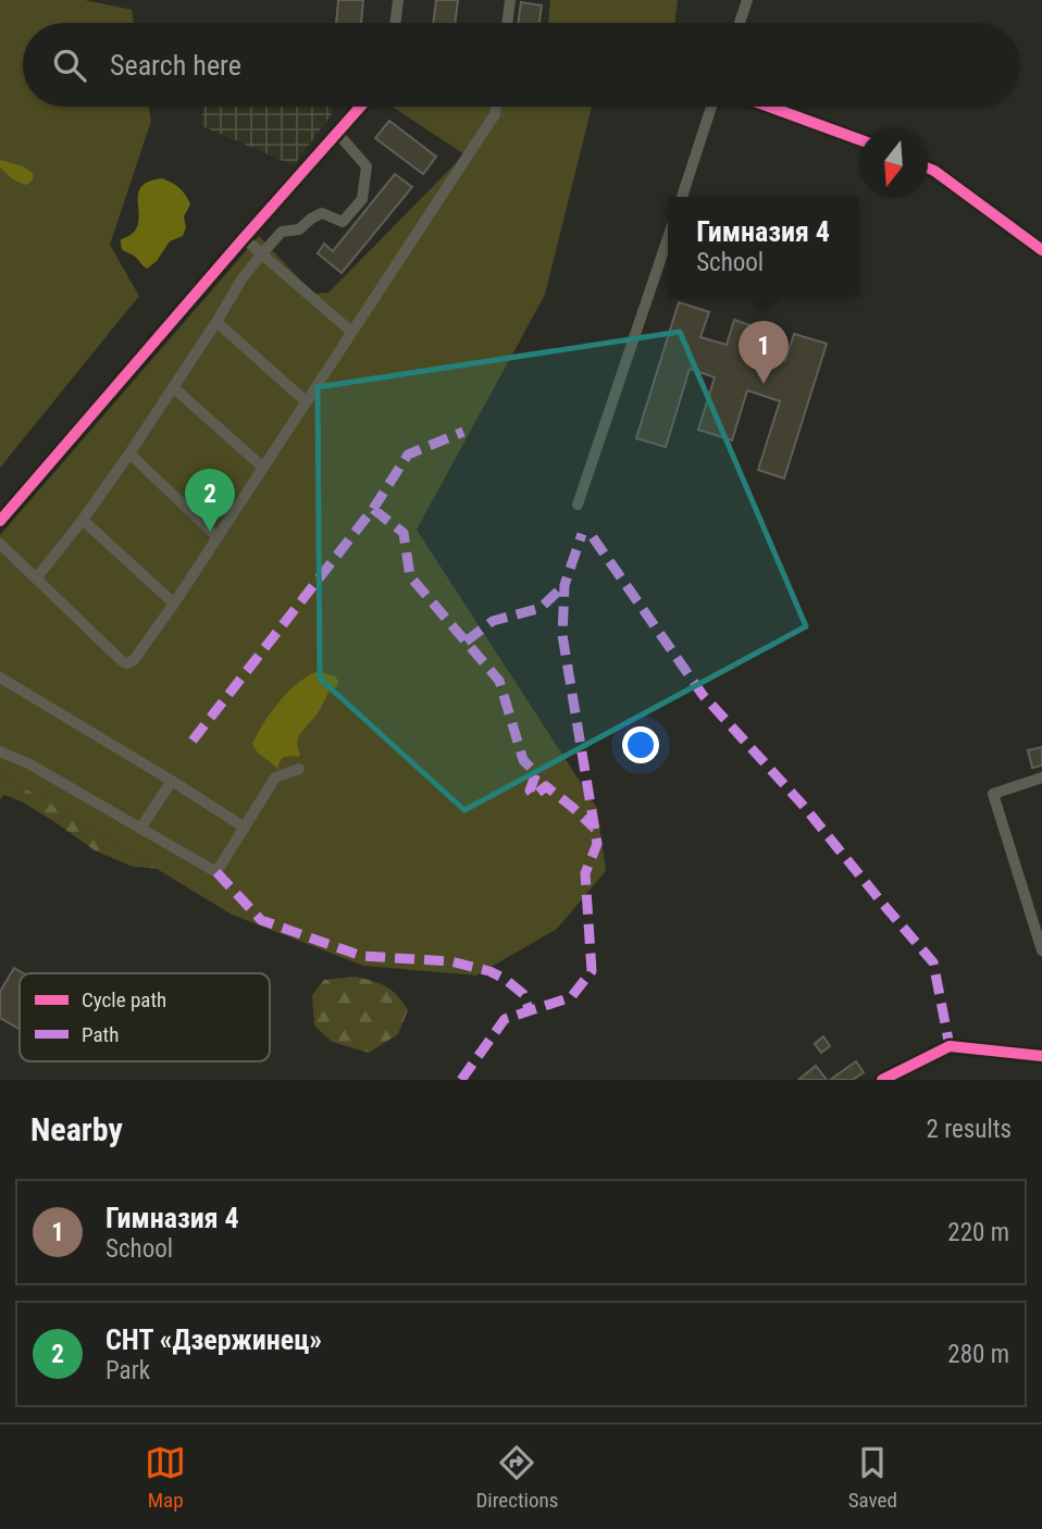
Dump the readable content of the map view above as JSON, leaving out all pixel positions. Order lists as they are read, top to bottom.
{
  "legend": ["Cycle path", "Path"],
  "north": "bottom",
  "page": {
    "search": "Search here",
    "popup": ["Гимназия 4", "School"],
    "pins": ["1", "2"],
    "heading": ["Nearby", "2 results"],
    "list": [
      {
        "mark": "1",
        "name": "Гимназия 4",
        "note": "School",
        "value": "220 m"
      },
      {
        "mark": "2",
        "name": "СНТ «Дзержинец»",
        "note": "Park",
        "value": "280 m"
      }
    ],
    "nav": ["Map", "Directions", "Saved"]
  }
}
